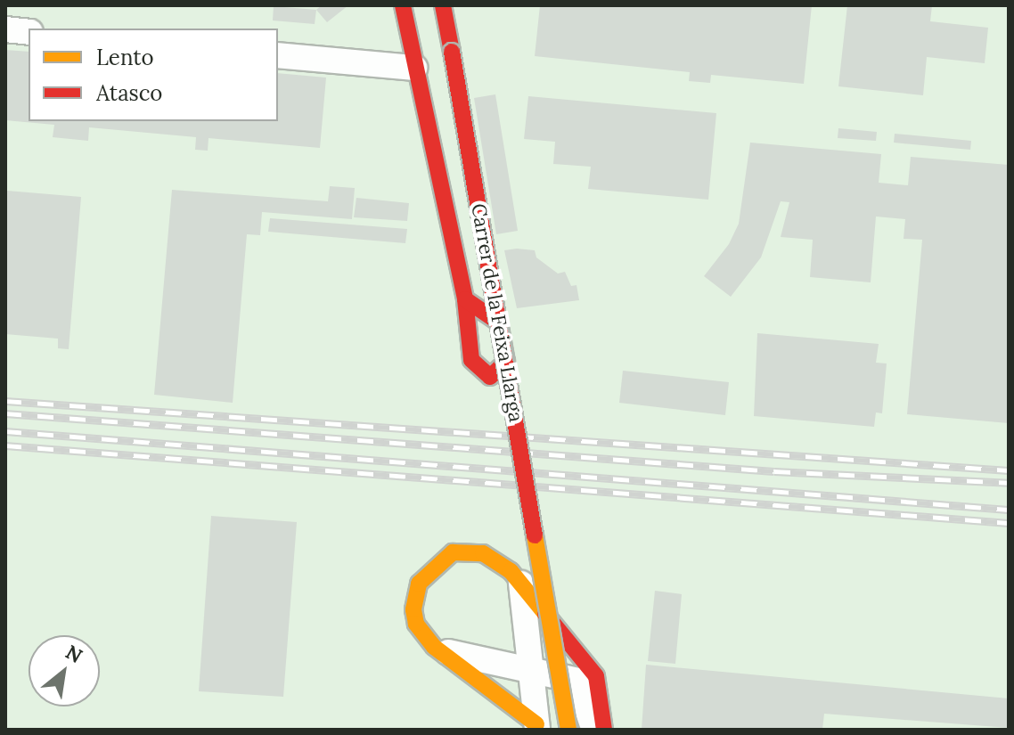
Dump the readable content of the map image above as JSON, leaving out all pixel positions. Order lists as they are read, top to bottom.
{
  "streets": {
    "street": ["Carrer de la Feixa Llarga"]
  },
  "legend": ["Lento", "Atasco"],
  "north": "top right"
}
